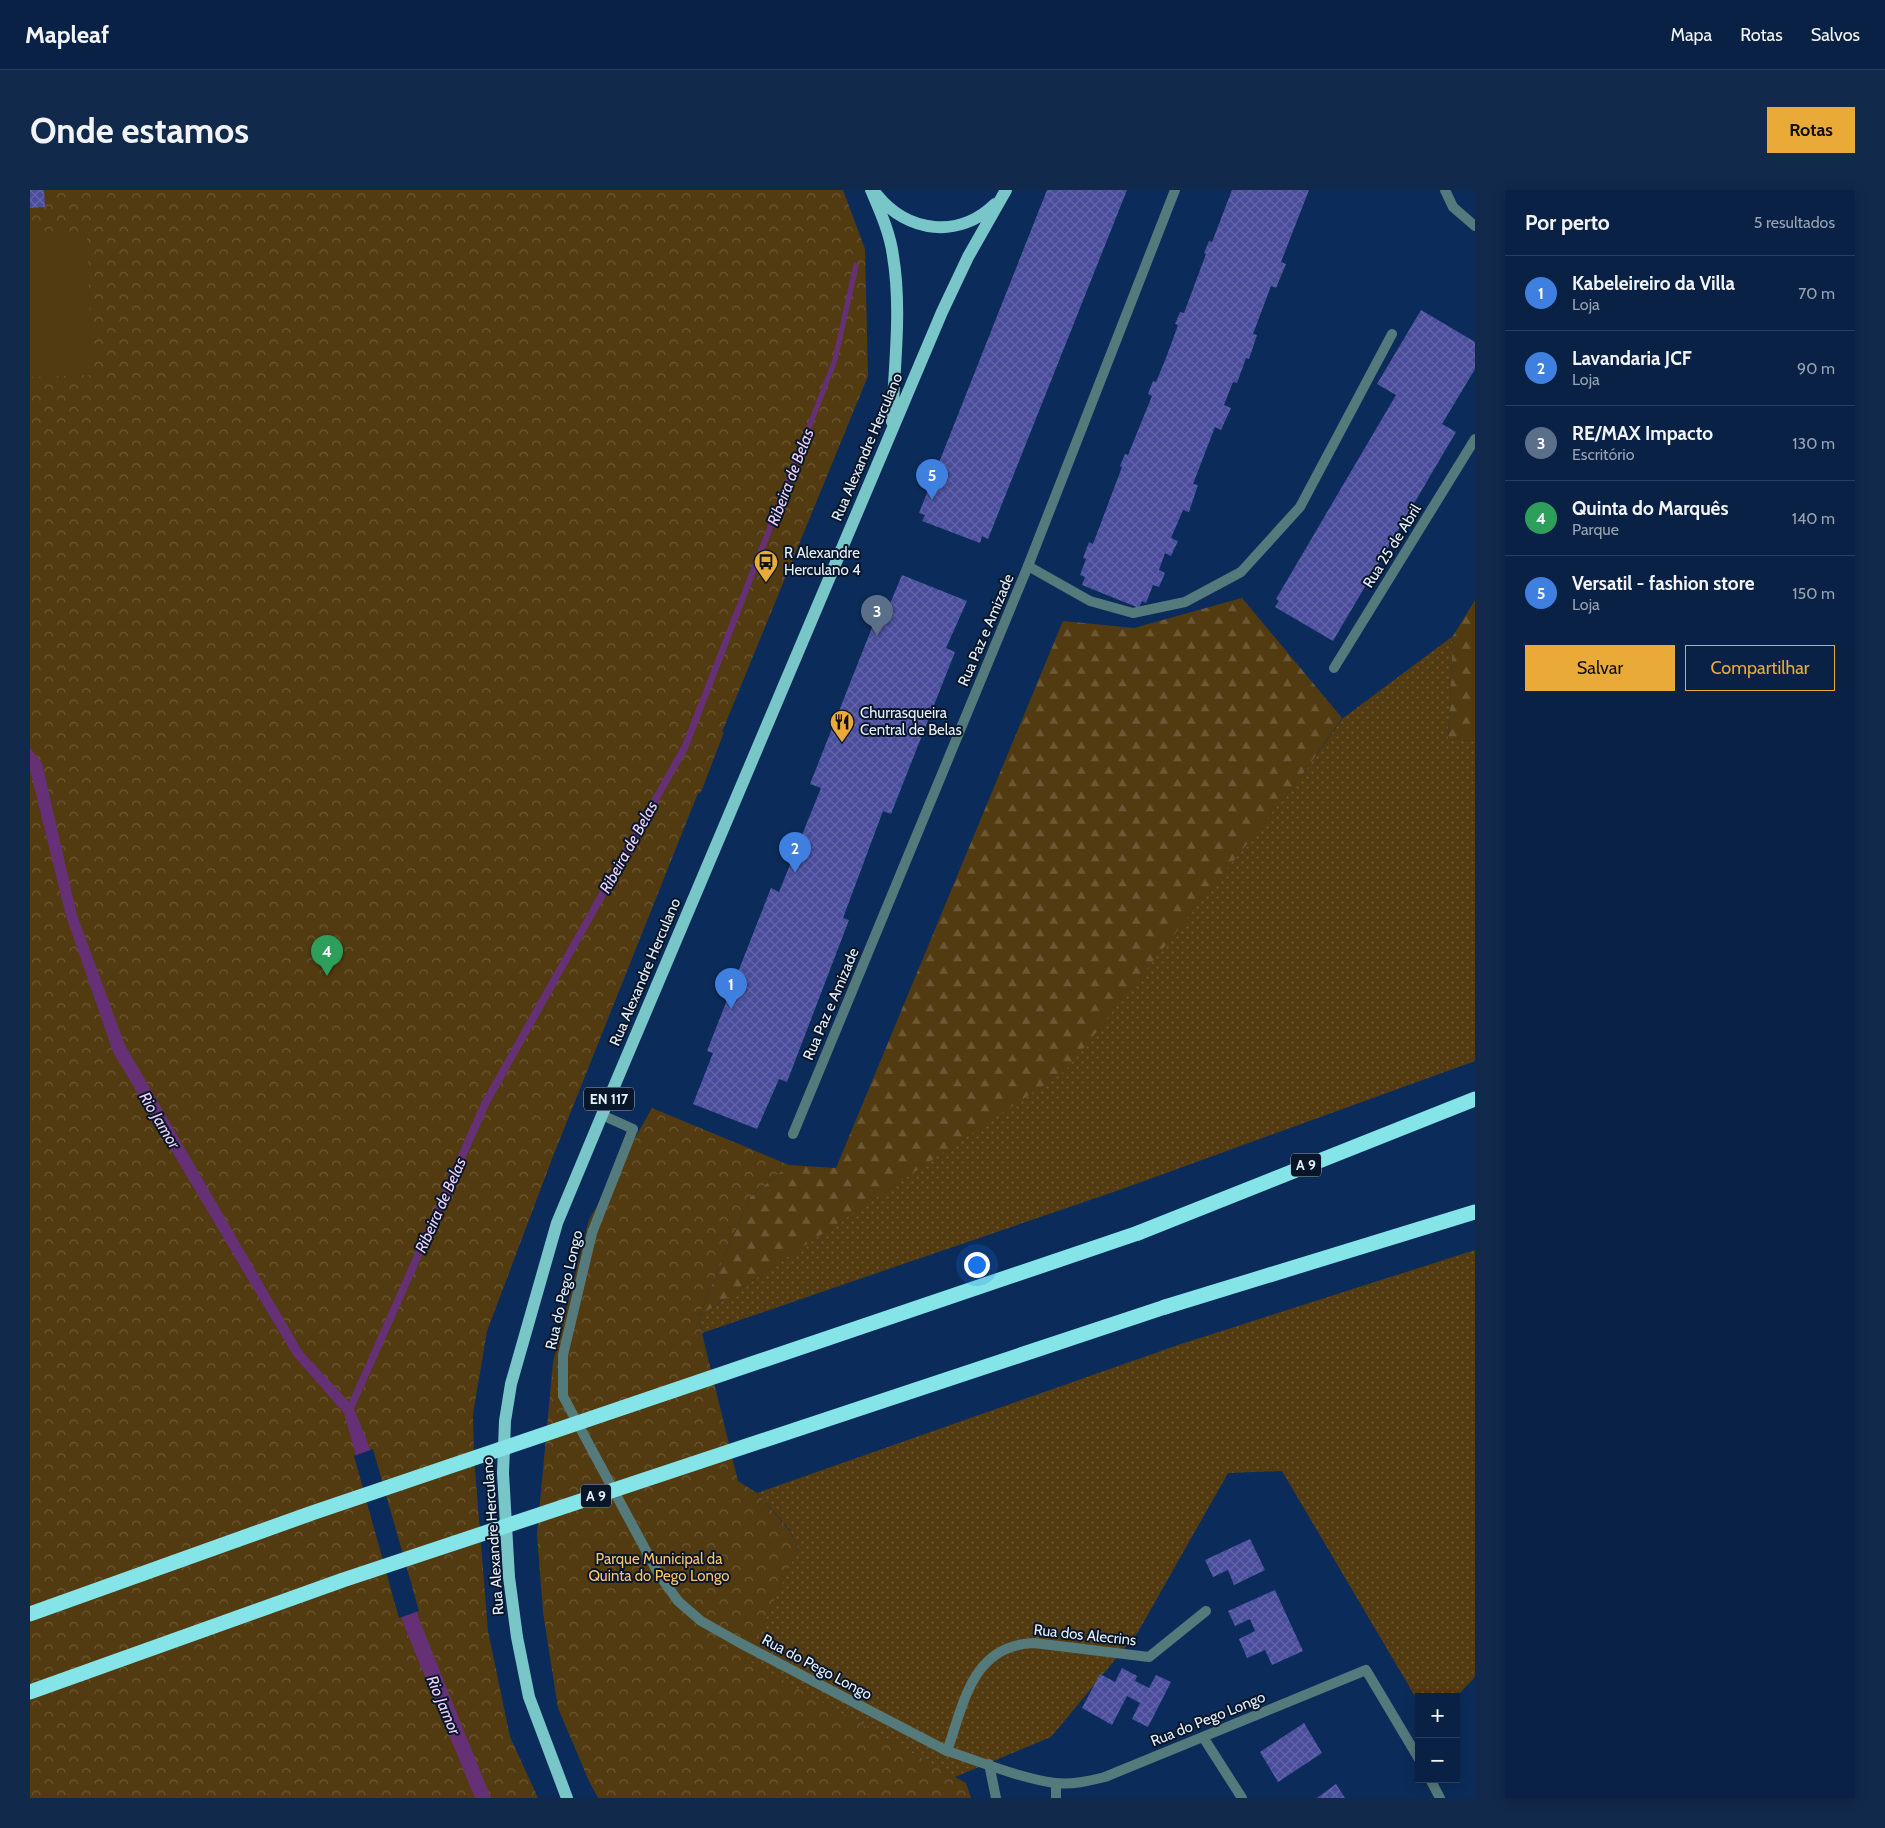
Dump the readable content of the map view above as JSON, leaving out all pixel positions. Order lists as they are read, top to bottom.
{
  "streets": {
    "highway": ["A 9"],
    "main road": ["Rua Alexandre Herculano", "EN 117"],
    "street": [
      "Rua 25 de Abril",
      "Rua Paz e Amizade",
      "Rua do Pego Longo",
      "Rua dos Alecrins"
    ]
  },
  "crossings": [
    ["Rua Alexandre Herculano", "Rua do Pego Longo"],
    ["Rua do Pego Longo", "Rua dos Alecrins"]
  ],
  "water": ["Ribeira de Belas", "Rio Jamor"],
  "parks": ["Parque Municipal da Quinta do Pego Longo"],
  "places": {
    "bus stop": ["R Alexandre Herculano 4"],
    "restaurant": ["Churrasqueira Central de Belas"]
  },
  "page": {
    "header": "Mapleaf",
    "nav": ["Mapa", "Rotas", "Salvos"],
    "buttons": [
      "Rotas",
      ["Salvar", "Compartilhar"]
    ],
    "title": "Onde estamos",
    "heading": ["Por perto", "5 resultados"],
    "list": [
      {
        "mark": "1",
        "name": "Kabeleireiro da Villa",
        "note": "Loja",
        "value": "70 m"
      },
      {
        "mark": "2",
        "name": "Lavandaria JCF",
        "note": "Loja",
        "value": "90 m"
      },
      {
        "mark": "3",
        "name": "RE/MAX Impacto",
        "note": "Escritório",
        "value": "130 m"
      },
      {
        "mark": "4",
        "name": "Quinta do Marquês",
        "note": "Parque",
        "value": "140 m"
      },
      {
        "mark": "5",
        "name": "Versatil - fashion store",
        "note": "Loja",
        "value": "150 m"
      }
    ],
    "pins": [
      "5",
      "3",
      "2",
      "4",
      "1"
    ],
    "map_buttons": ["+", "−"]
  }
}
